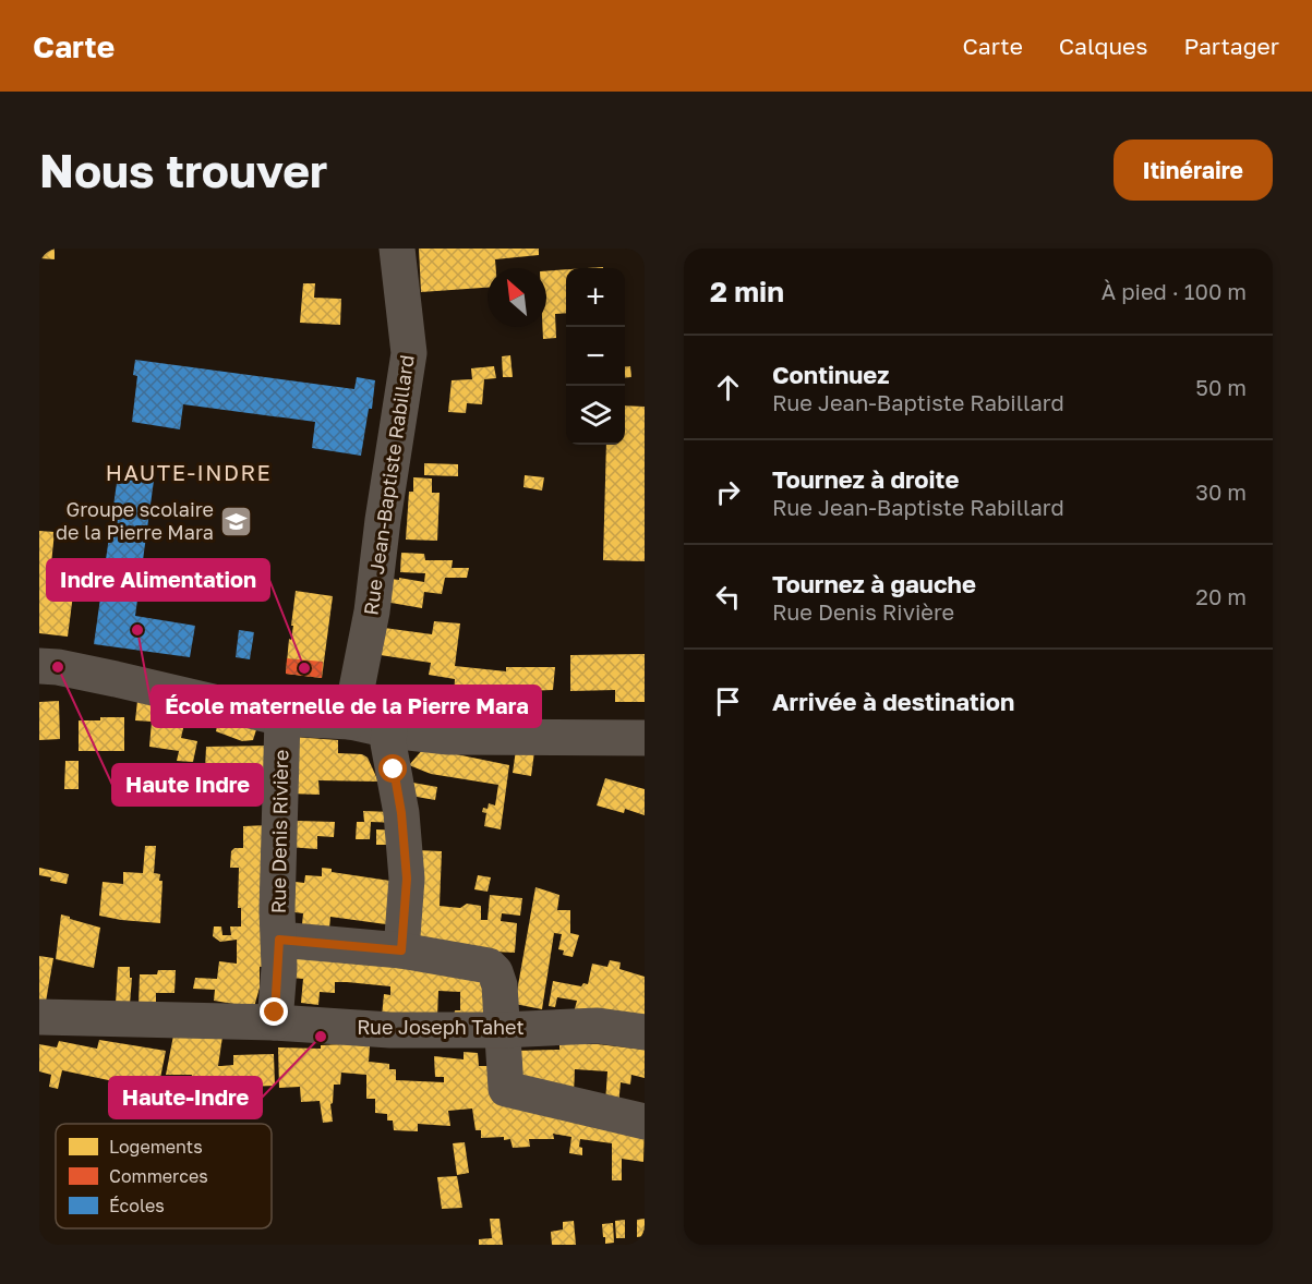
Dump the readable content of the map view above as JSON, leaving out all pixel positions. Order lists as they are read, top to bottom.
{
  "streets": {
    "street": ["Rue Jean-Baptiste Rabillard", "Rue Denis Rivière", "Rue Joseph Tahet"]
  },
  "crossings": [
    ["Rue Denis Rivière", "Rue Joseph Tahet"]
  ],
  "districts": ["HAUTE-INDRE"],
  "places": {
    "school or university": ["Groupe scolaire de la Pierre Mara"],
    "other": [
      "École maternelle de la Pierre Mara",
      "Haute Indre",
      "Indre Alimentation",
      "Haute-Indre"
    ]
  },
  "legend": ["Logements", "Commerces", "Écoles"],
  "north": "top left",
  "page": {
    "header": "Carte",
    "nav": ["Carte", "Calques", "Partager"],
    "buttons": "Itinéraire",
    "title": "Nous trouver",
    "heading": ["2 min", "À pied · 100 m"],
    "map_buttons": ["+", "−"],
    "list": [
      ["Continuez", "Rue Jean-Baptiste Rabillard", "50 m"],
      ["Tournez à droite", "Rue Jean-Baptiste Rabillard", "30 m"],
      ["Tournez à gauche", "Rue Denis Rivière", "20 m"],
      "Arrivée à destination"
    ]
  }
}
